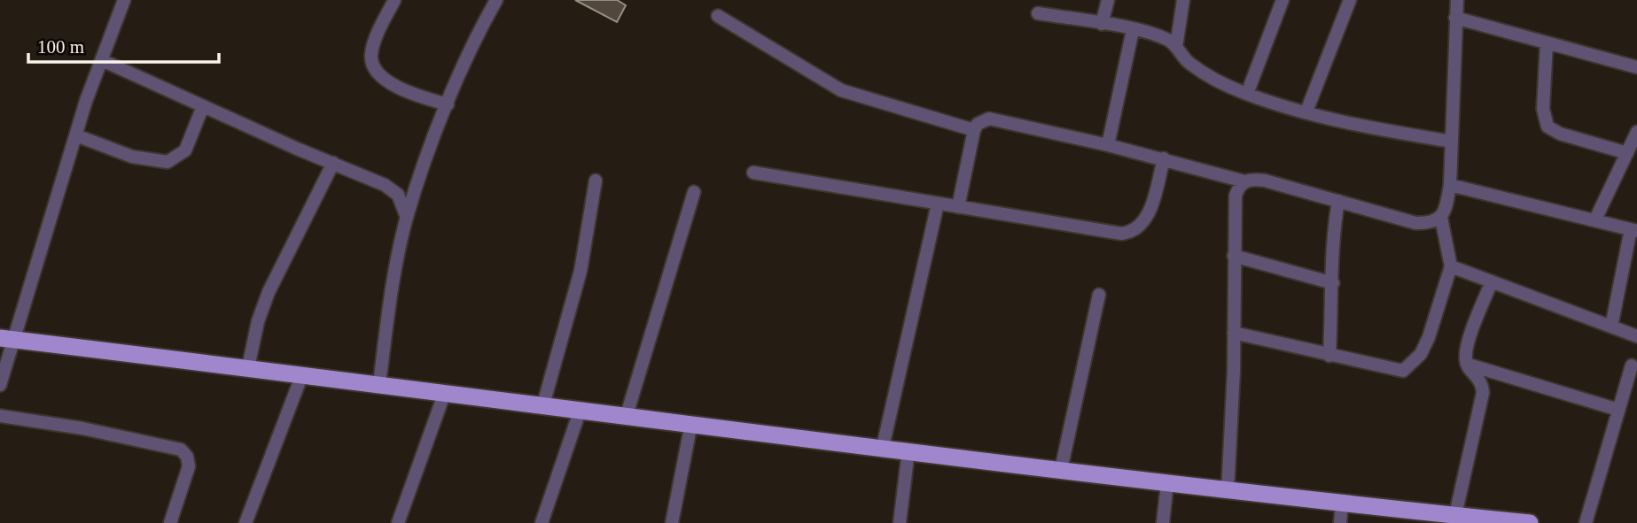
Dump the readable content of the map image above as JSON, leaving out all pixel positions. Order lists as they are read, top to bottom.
{
  "scale_bar": "100 m"
}
